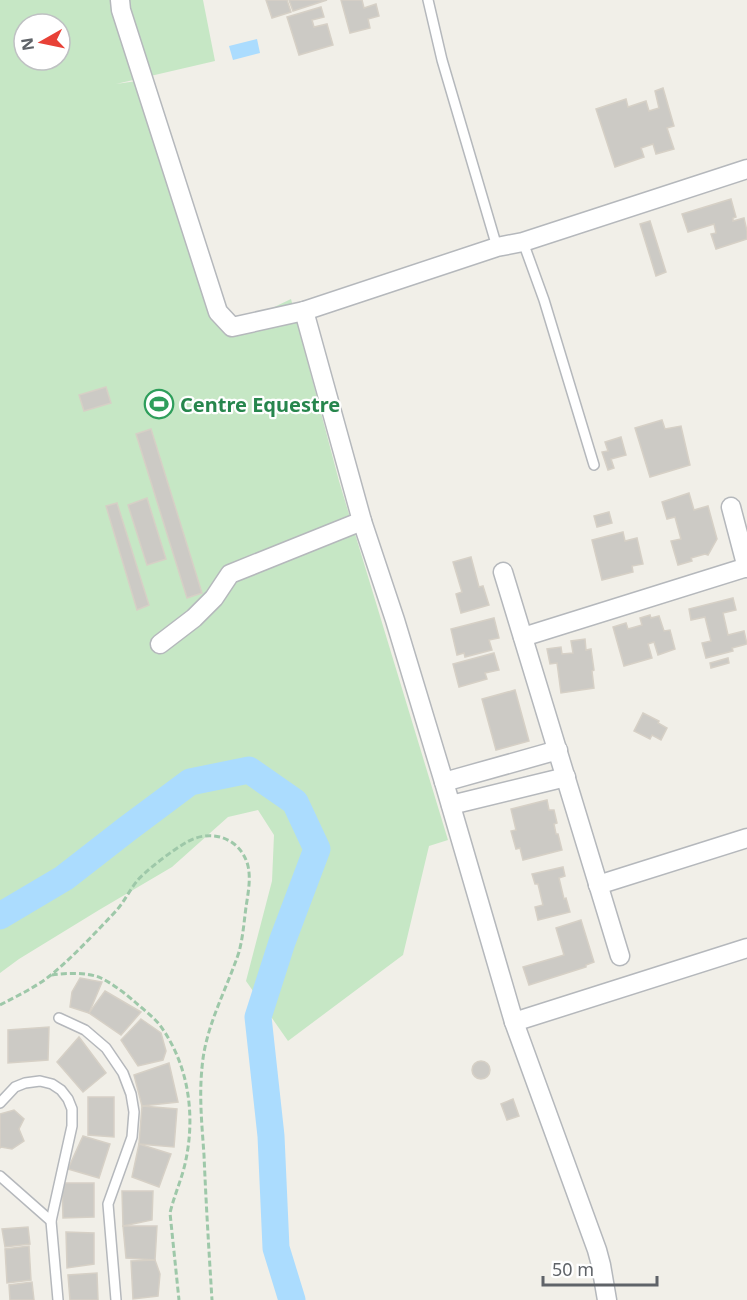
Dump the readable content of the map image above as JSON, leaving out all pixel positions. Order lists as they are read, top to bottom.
{
  "places": {
    "sports": ["Centre Equestre"]
  },
  "scale_bar": "50 m",
  "north": "left"
}
